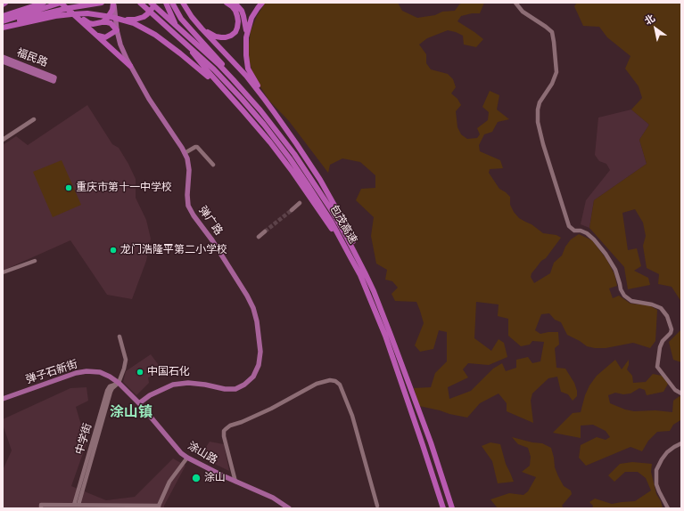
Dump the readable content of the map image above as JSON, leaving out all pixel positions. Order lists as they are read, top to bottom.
{
  "streets": {
    "highway": ["包茂高速"],
    "main road": [
      "福民路",
      "弹广路",
      "弹子石新街",
      "涂山路"
    ],
    "street": ["中学街"]
  },
  "crossings": [
    ["弹广路", "弹子石新街"],
    ["弹广路", "涂山路"],
    ["弹子石新街", "中学街"],
    ["弹子石新街", "涂山路"]
  ],
  "districts": ["涂山镇"],
  "places": [
    "重庆市第十一中学校",
    "龙门浩隆平第二小学校",
    "中国石化",
    "涂山"
  ],
  "north": "top left"
}
